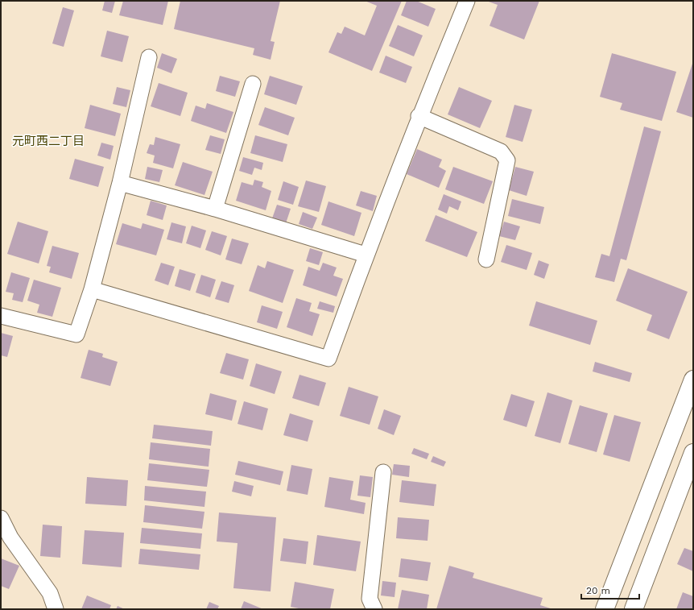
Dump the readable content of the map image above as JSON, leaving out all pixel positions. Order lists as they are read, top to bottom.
{
  "districts": ["元町西二丁目"],
  "scale_bar": "20 m"
}
